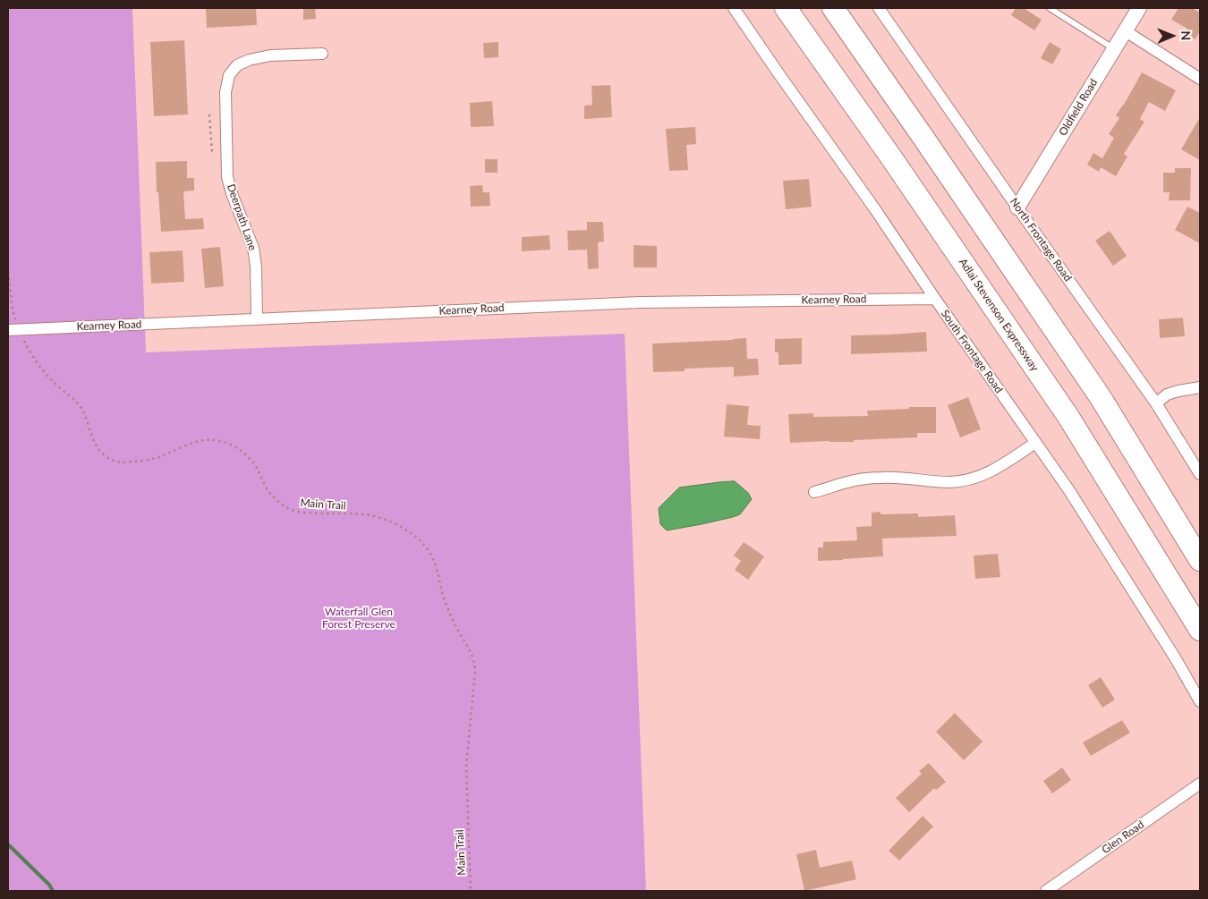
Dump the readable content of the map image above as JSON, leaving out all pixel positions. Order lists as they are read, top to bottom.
{
  "streets": {
    "highway": ["Adlai Stevenson Expressway"],
    "street": [
      "Oldfield Road",
      "Deerpath Lane",
      "North Frontage Road",
      "Kearney Road",
      "South Frontage Road",
      "Glen Road"
    ],
    "path": ["Main Trail"]
  },
  "crossings": [
    ["Oldfield Road", "North Frontage Road"],
    ["Deerpath Lane", "Kearney Road"],
    ["Kearney Road", "South Frontage Road"],
    ["Kearney Road", "Main Trail"]
  ],
  "parks": ["Waterfall Glen Forest Preserve"],
  "north": "right"
}
